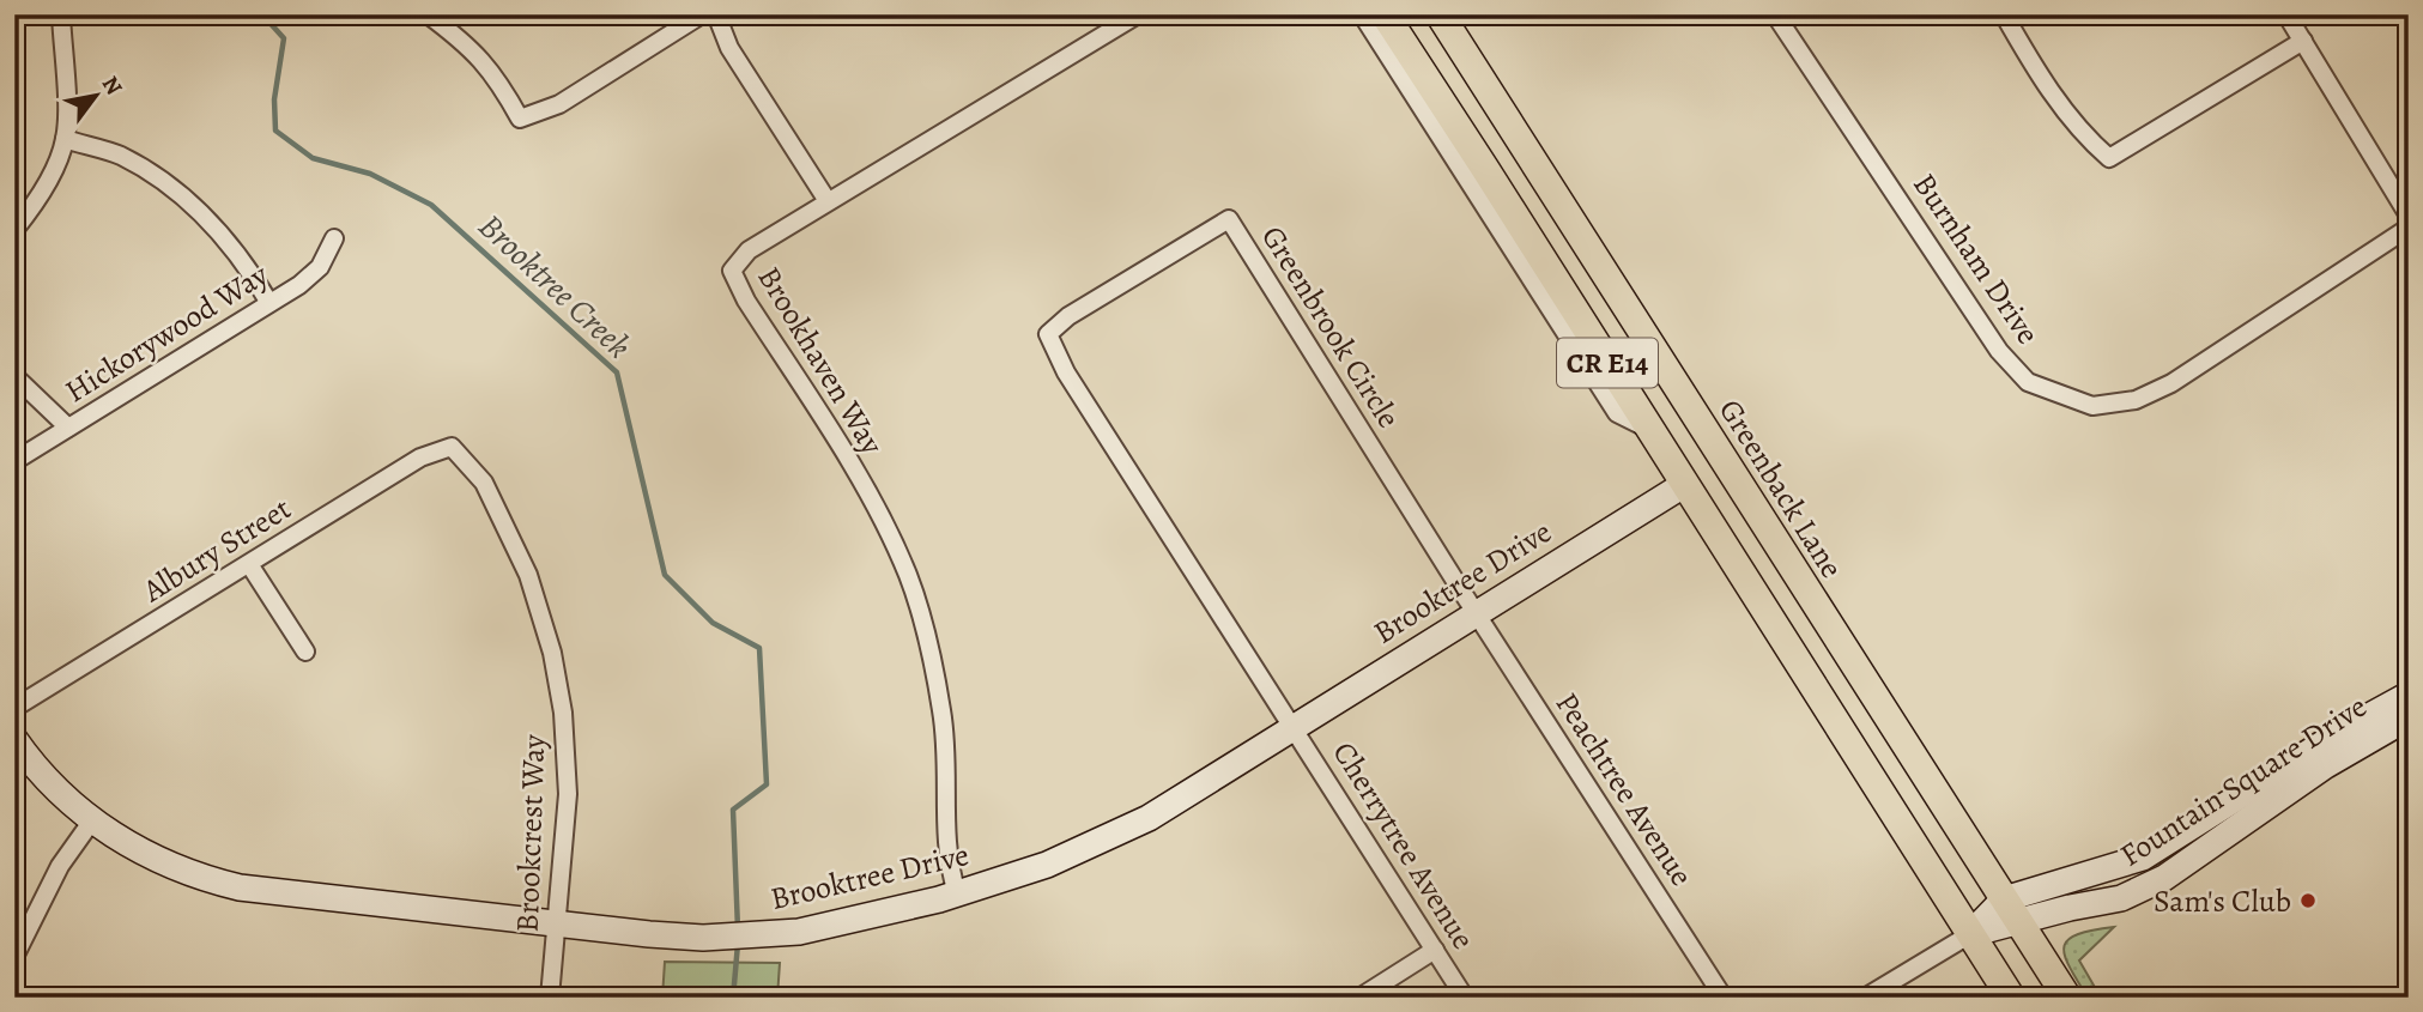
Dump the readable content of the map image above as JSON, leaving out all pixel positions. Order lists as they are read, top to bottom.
{
  "streets": {
    "main road": ["CR E14", "Greenback Lane"],
    "street": [
      "Burnham Drive",
      "Greenbrook Circle",
      "Hickorywood Way",
      "Brookhaven Way",
      "Albury Street",
      "Brooktree Drive",
      "Fountain Square Drive",
      "Peachtree Avenue",
      "Brookcrest Way",
      "Cherrytree Avenue"
    ]
  },
  "crossings": [
    ["Greenbrook Circle", "Brooktree Drive"],
    ["Greenbrook Circle", "Peachtree Avenue"],
    ["Greenbrook Circle", "Cherrytree Avenue"],
    ["Brookhaven Way", "Brooktree Drive"],
    ["CR E14", "Brooktree Drive"],
    ["CR E14", "Fountain Square Drive"],
    ["Greenback Lane", "Fountain Square Drive"],
    ["Albury Street", "Brookcrest Way"],
    ["Brooktree Drive", "Peachtree Avenue"],
    ["Brooktree Drive", "Brookcrest Way"],
    ["Brooktree Drive", "Cherrytree Avenue"]
  ],
  "water": ["Brooktree Creek"],
  "places": ["Sam's Club"],
  "north": "top right"
}
